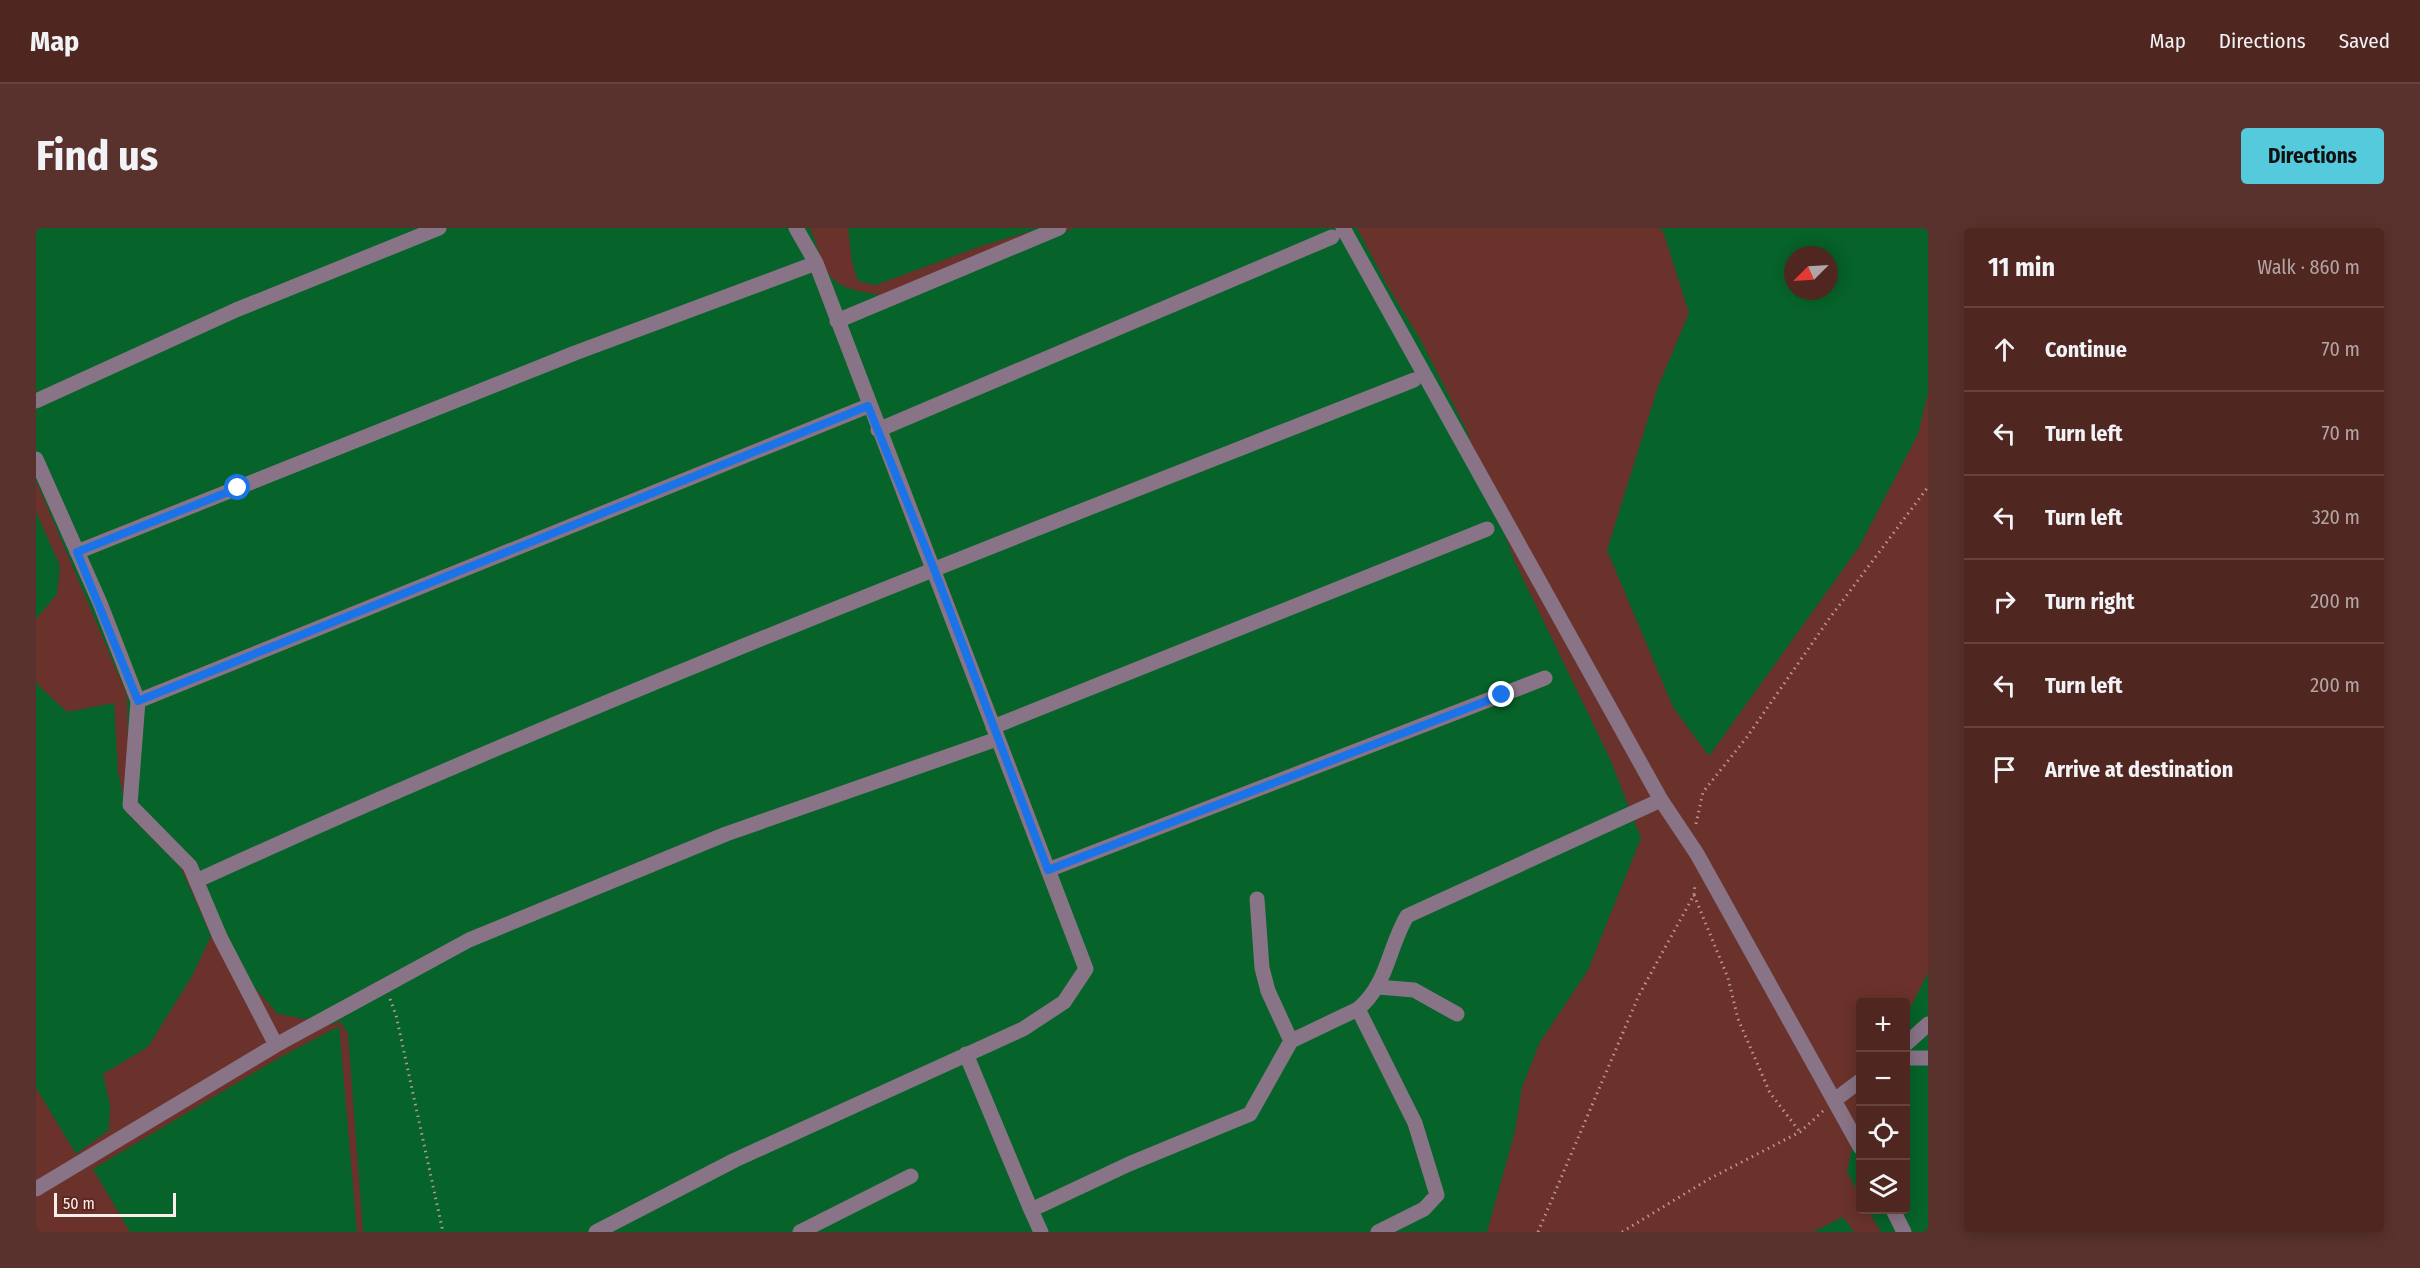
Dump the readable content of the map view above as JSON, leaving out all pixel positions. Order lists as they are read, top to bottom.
{
  "scale_bar": "50 m",
  "north": "bottom left",
  "page": {
    "header": "Map",
    "nav": ["Map", "Directions", "Saved"],
    "buttons": "Directions",
    "title": "Find us",
    "heading": ["11 min", "Walk · 860 m"],
    "list": [
      ["Continue", "70 m"],
      ["Turn left", "70 m"],
      ["Turn left", "320 m"],
      ["Turn right", "200 m"],
      ["Turn left", "200 m"],
      "Arrive at destination"
    ],
    "map_buttons": ["+", "−"],
    "scale": "50 m"
  }
}
